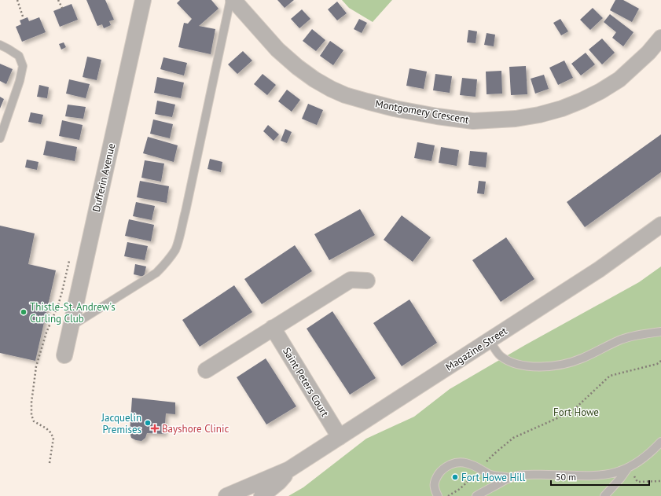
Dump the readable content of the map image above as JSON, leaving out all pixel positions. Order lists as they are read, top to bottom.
{
  "streets": {
    "street": [
      "Montgomery Crescent",
      "Dufferin Avenue",
      "Magazine Street",
      "Saint Peters Court"
    ]
  },
  "crossings": [
    ["Magazine Street", "Saint Peters Court"]
  ],
  "parks": ["Fort Howe"],
  "places": {
    "other": ["Thistle-St. Andrew's Curling Club", "Jacquelin Premises", "Fort Howe Hill"],
    "health": ["Bayshore Clinic"]
  },
  "scale_bar": "50 m"
}
